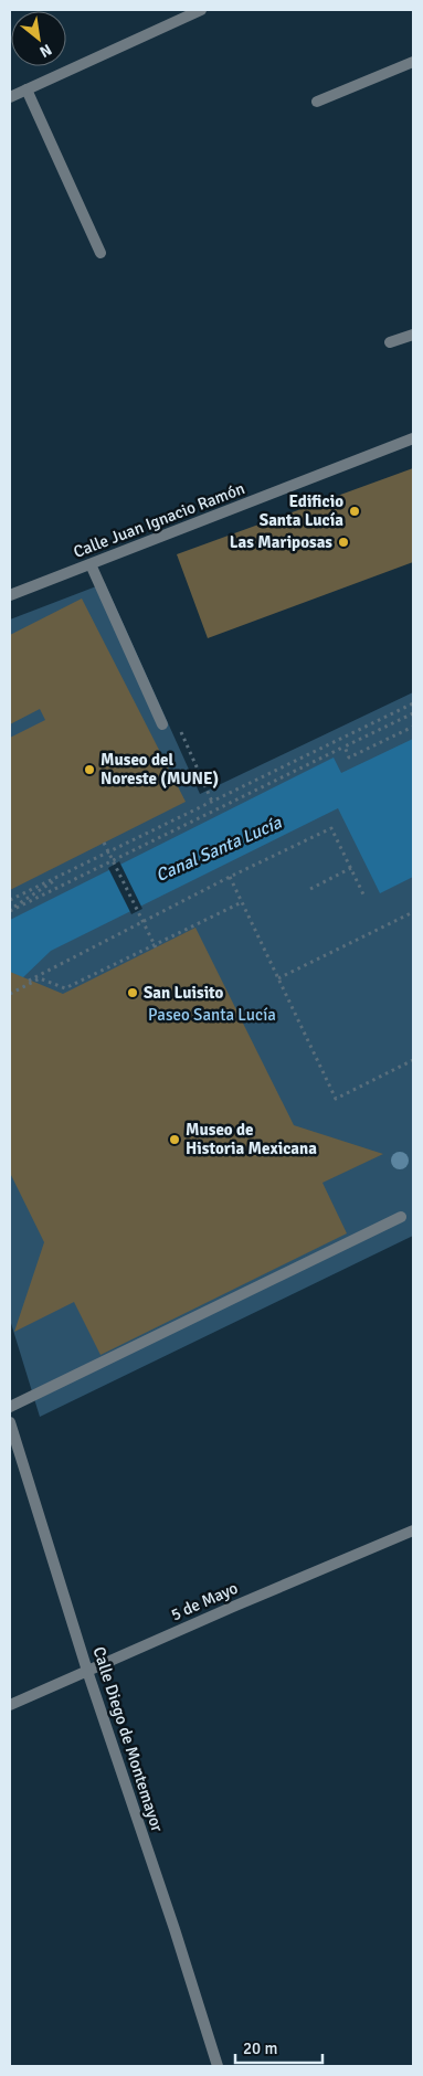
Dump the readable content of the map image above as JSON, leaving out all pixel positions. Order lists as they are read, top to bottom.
{
  "streets": {
    "street": ["Calle Juan Ignacio Ramón", "5 de Mayo", "Calle Diego de Montemayor"]
  },
  "crossings": [
    ["5 de Mayo", "Calle Diego de Montemayor"]
  ],
  "water": ["Canal Santa Lucía"],
  "parks": ["Paseo Santa Lucía"],
  "places": [
    "Edificio Santa Lucía",
    "Las Mariposas",
    "Museo del Noreste (MUNE)",
    "San Luisito",
    "Museo de Historia Mexicana"
  ],
  "scale_bar": "20 m",
  "north": "bottom right"
}
